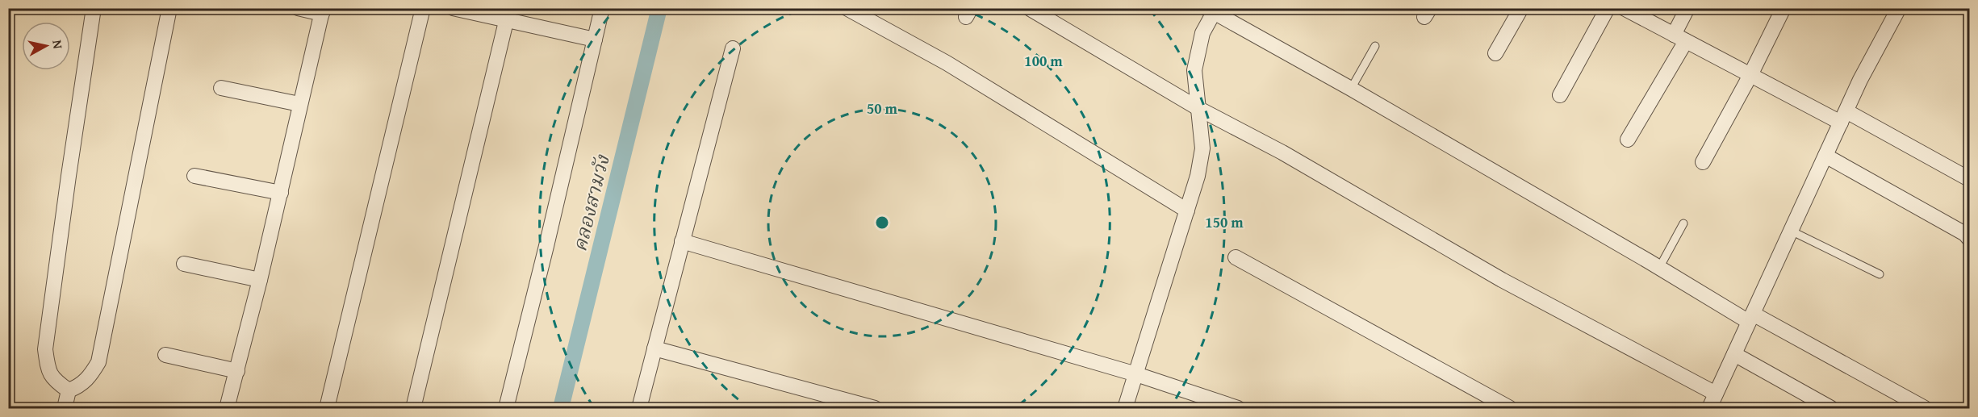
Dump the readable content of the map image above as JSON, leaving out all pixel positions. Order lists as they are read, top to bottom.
{
  "water": ["คลองสามวัง"],
  "north": "right",
  "rings": ["100 m", "50 m", "150 m"]
}
